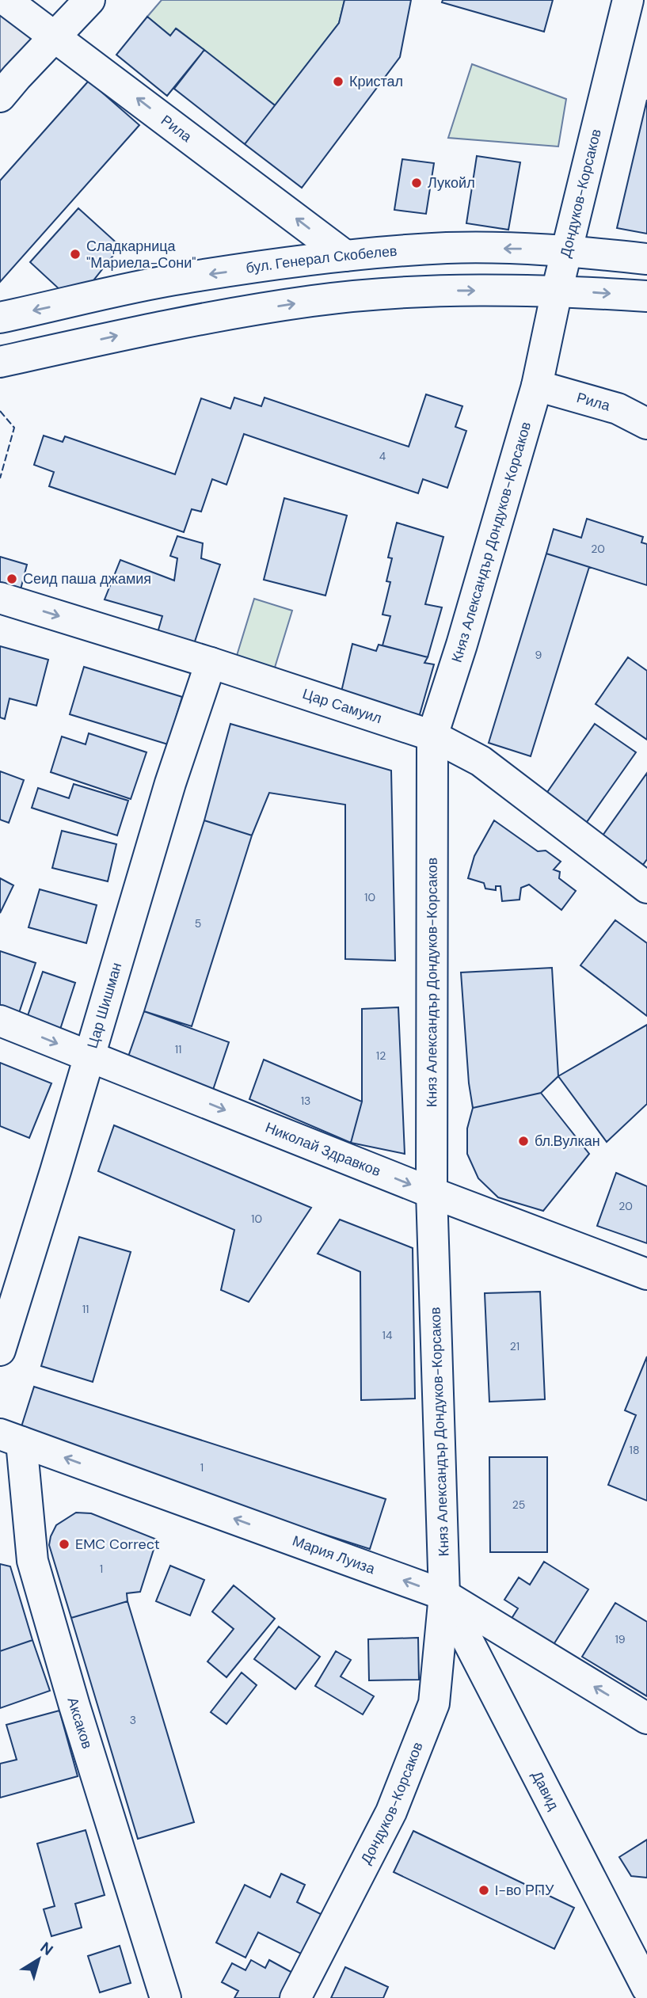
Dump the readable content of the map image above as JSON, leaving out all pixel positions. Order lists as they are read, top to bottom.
{
  "streets": {
    "street": [
      "Рила",
      "Дондуков-Корсаков",
      "бул. Генерал Скобелев",
      "Княз Александър Дондуков-Корсаков",
      "Цар Самуил",
      "Цар Шишман",
      "Николай Здравков",
      "Мария Луиза",
      "Аксаков",
      "Давид"
    ]
  },
  "crossings": [
    ["Рила", "Дондуков-Корсаков"],
    ["Рила", "бул. Генерал Скобелев"],
    ["Рила", "Княз Александър Дондуков-Корсаков"],
    ["Дондуков-Корсаков", "бул. Генерал Скобелев"],
    ["Дондуков-Корсаков", "Княз Александър Дондуков-Корсаков"],
    ["Дондуков-Корсаков", "Мария Луиза"],
    ["Дондуков-Корсаков", "Давид"],
    ["Княз Александър Дондуков-Корсаков", "Цар Самуил"],
    ["Княз Александър Дондуков-Корсаков", "Николай Здравков"],
    ["Княз Александър Дондуков-Корсаков", "Мария Луиза"],
    ["Княз Александър Дондуков-Корсаков", "Давид"],
    ["Цар Самуил", "Цар Шишман"],
    ["Цар Шишман", "Николай Здравков"],
    ["Мария Луиза", "Аксаков"],
    ["Мария Луиза", "Давид"]
  ],
  "one_way": ["Рила", "Николай Здравков", "Мария Луиза"],
  "places": [
    "Кристал",
    "Лукойл",
    "Сладкарница \"Мариела-Сони\"",
    "Сеид паша джамия",
    "бл.Вулкан",
    "EMC Correct",
    "I-во РПУ"
  ],
  "house_numbers": [
    "4",
    "20",
    "9",
    "10",
    "5",
    "11",
    "12",
    "13",
    "20",
    "10",
    "11",
    "14",
    "21",
    "18",
    "1",
    "25",
    "1",
    "19",
    "3"
  ],
  "north": "top right"
}
